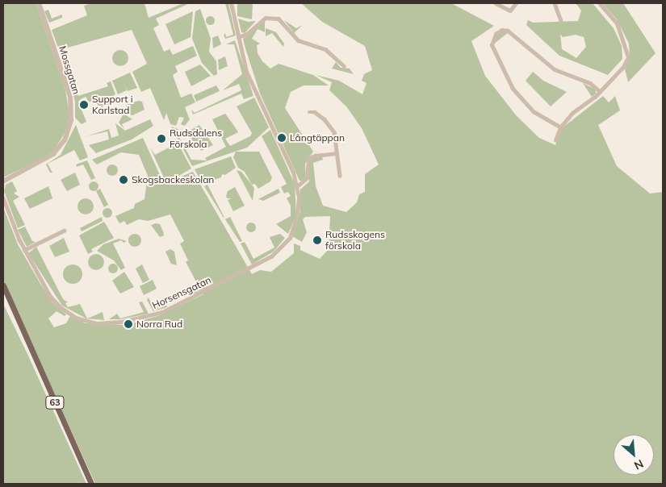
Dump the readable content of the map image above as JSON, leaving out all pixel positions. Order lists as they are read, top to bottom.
{
  "streets": {
    "main road": ["63"],
    "street": ["Mossgatan", "Horsensgatan"]
  },
  "places": [
    "Support i Karlstad",
    "Långtäppan",
    "Rudsdalens Förskola",
    "Skogsbackeskolan",
    "Rudsskogens förskola",
    "Norra Rud"
  ],
  "north": "bottom right"
}
